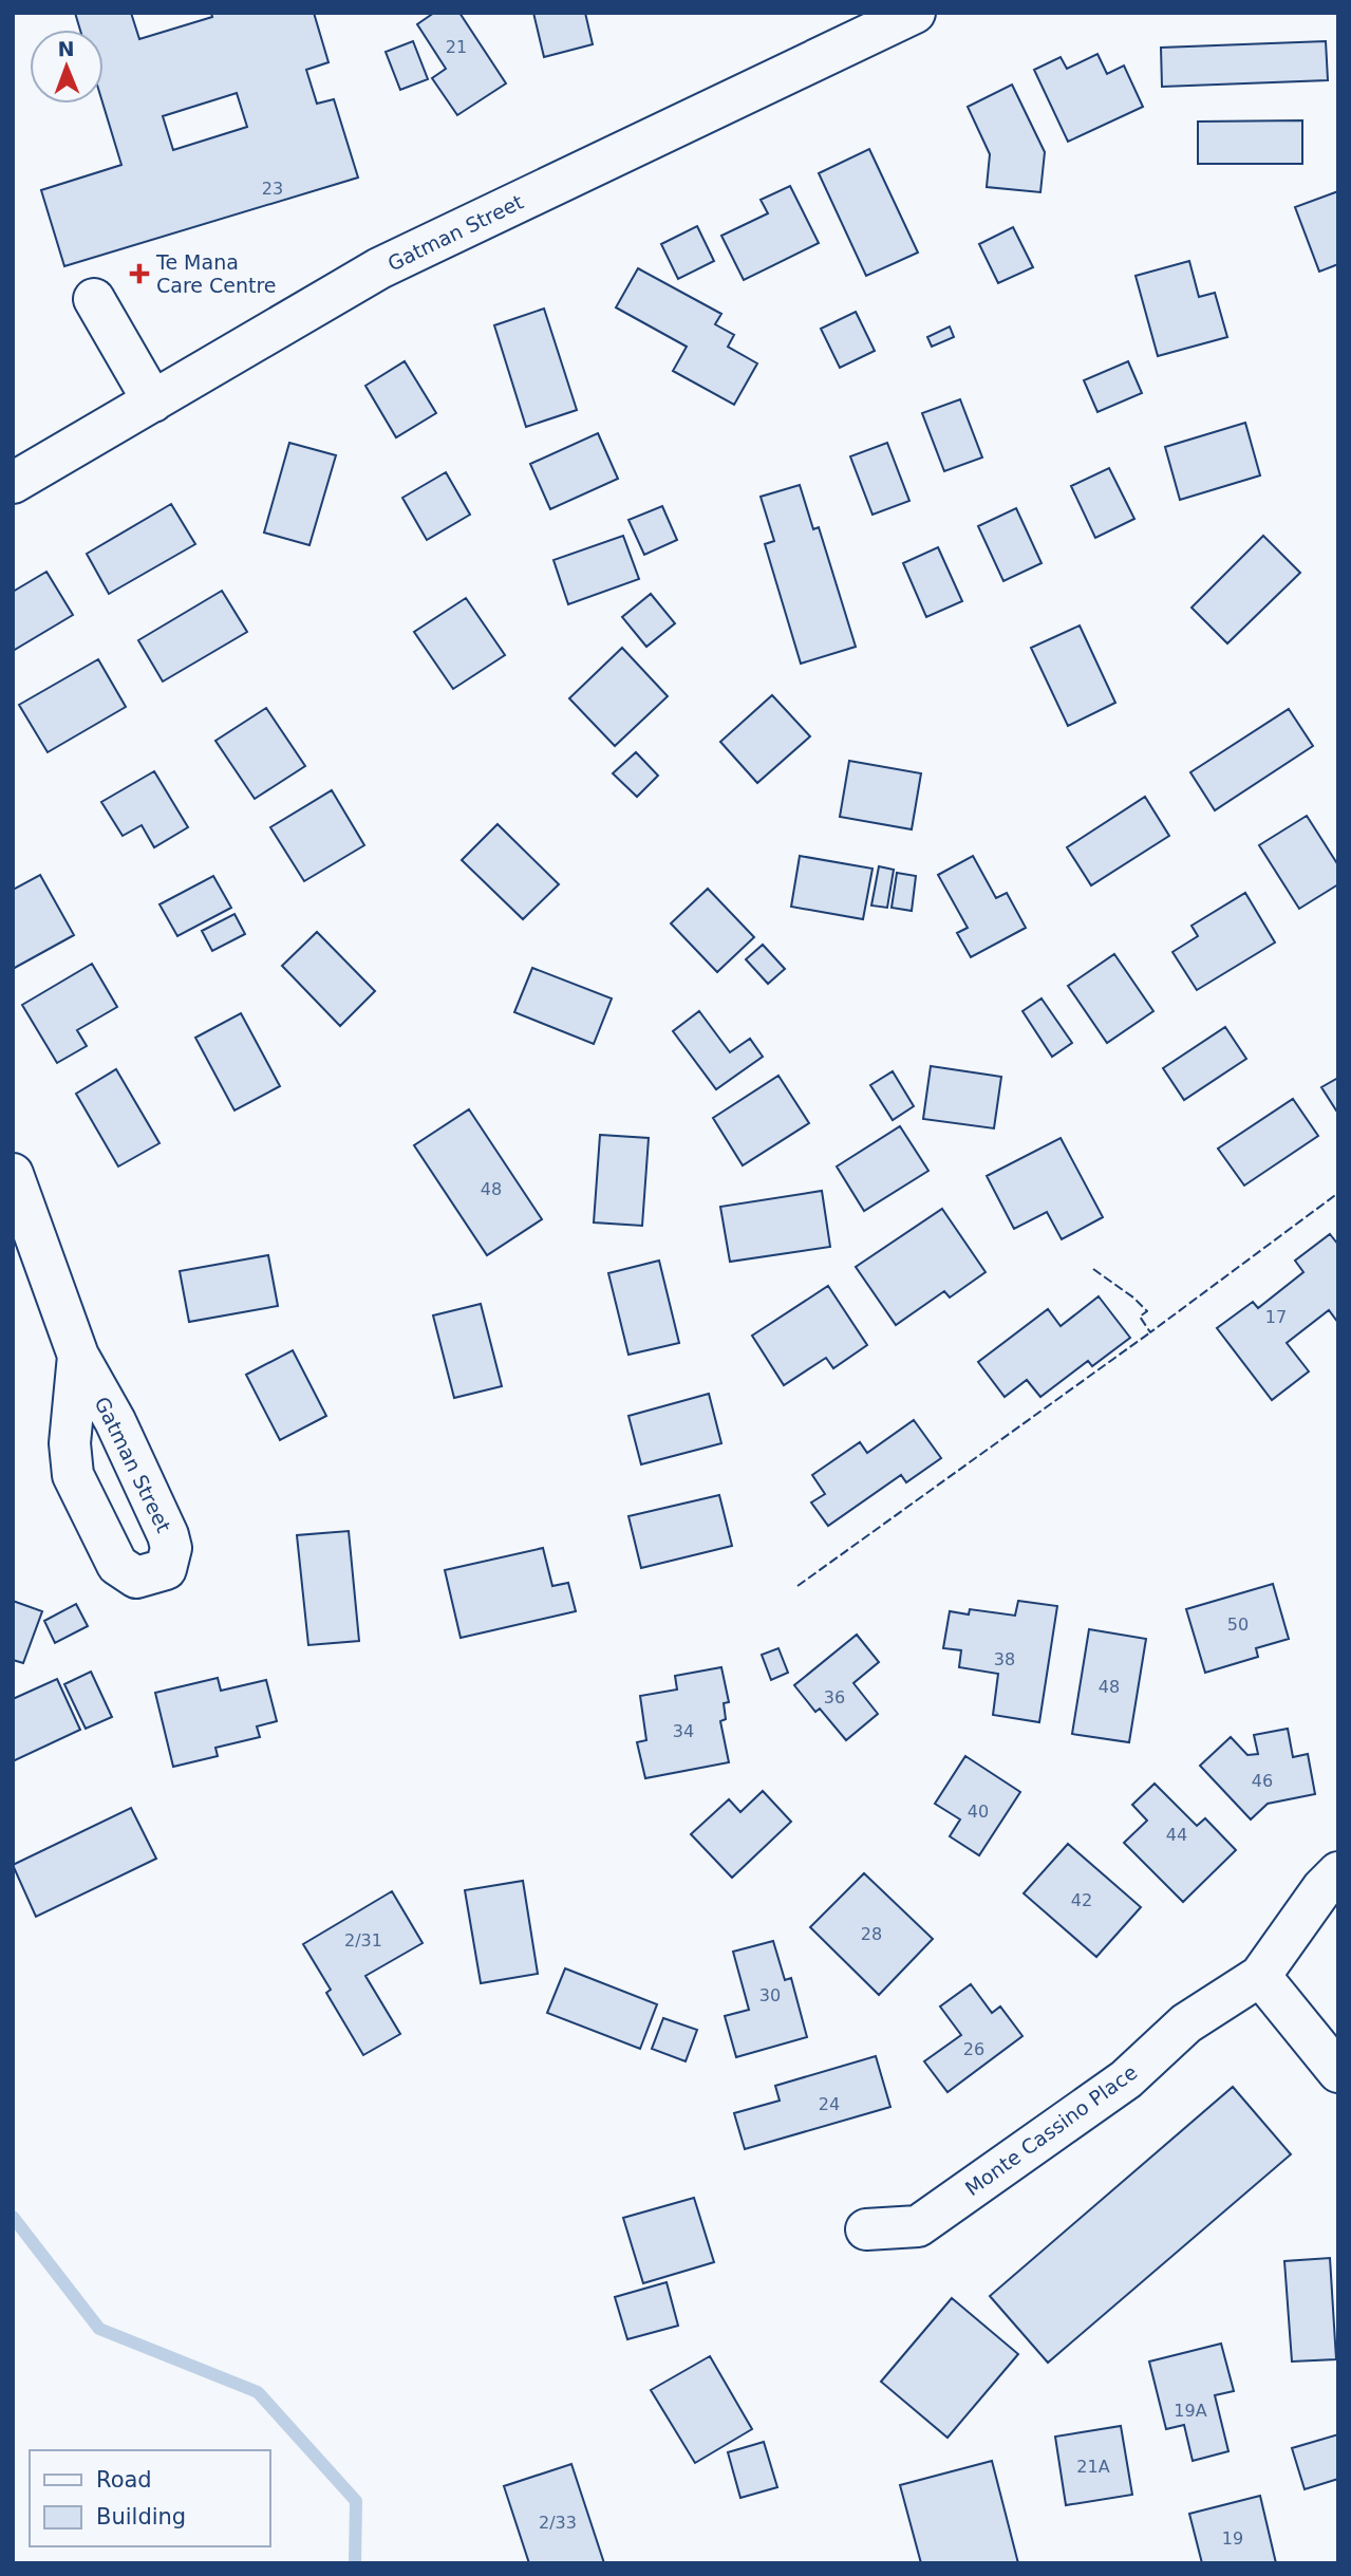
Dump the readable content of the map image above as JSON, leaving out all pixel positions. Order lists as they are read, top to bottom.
{
  "streets": {
    "street": ["Gatman Street", "Monte Cassino Place"]
  },
  "places": {
    "health": ["Te Mana Care Centre"]
  },
  "house_numbers": [
    "21",
    "23",
    "48",
    "17",
    "50",
    "38",
    "48",
    "36",
    "34",
    "46",
    "40",
    "44",
    "42",
    "28",
    "2/31",
    "30",
    "26",
    "24",
    "19A",
    "21A",
    "2/33",
    "19"
  ],
  "legend": ["Road", "Building"],
  "north": "top"
}
